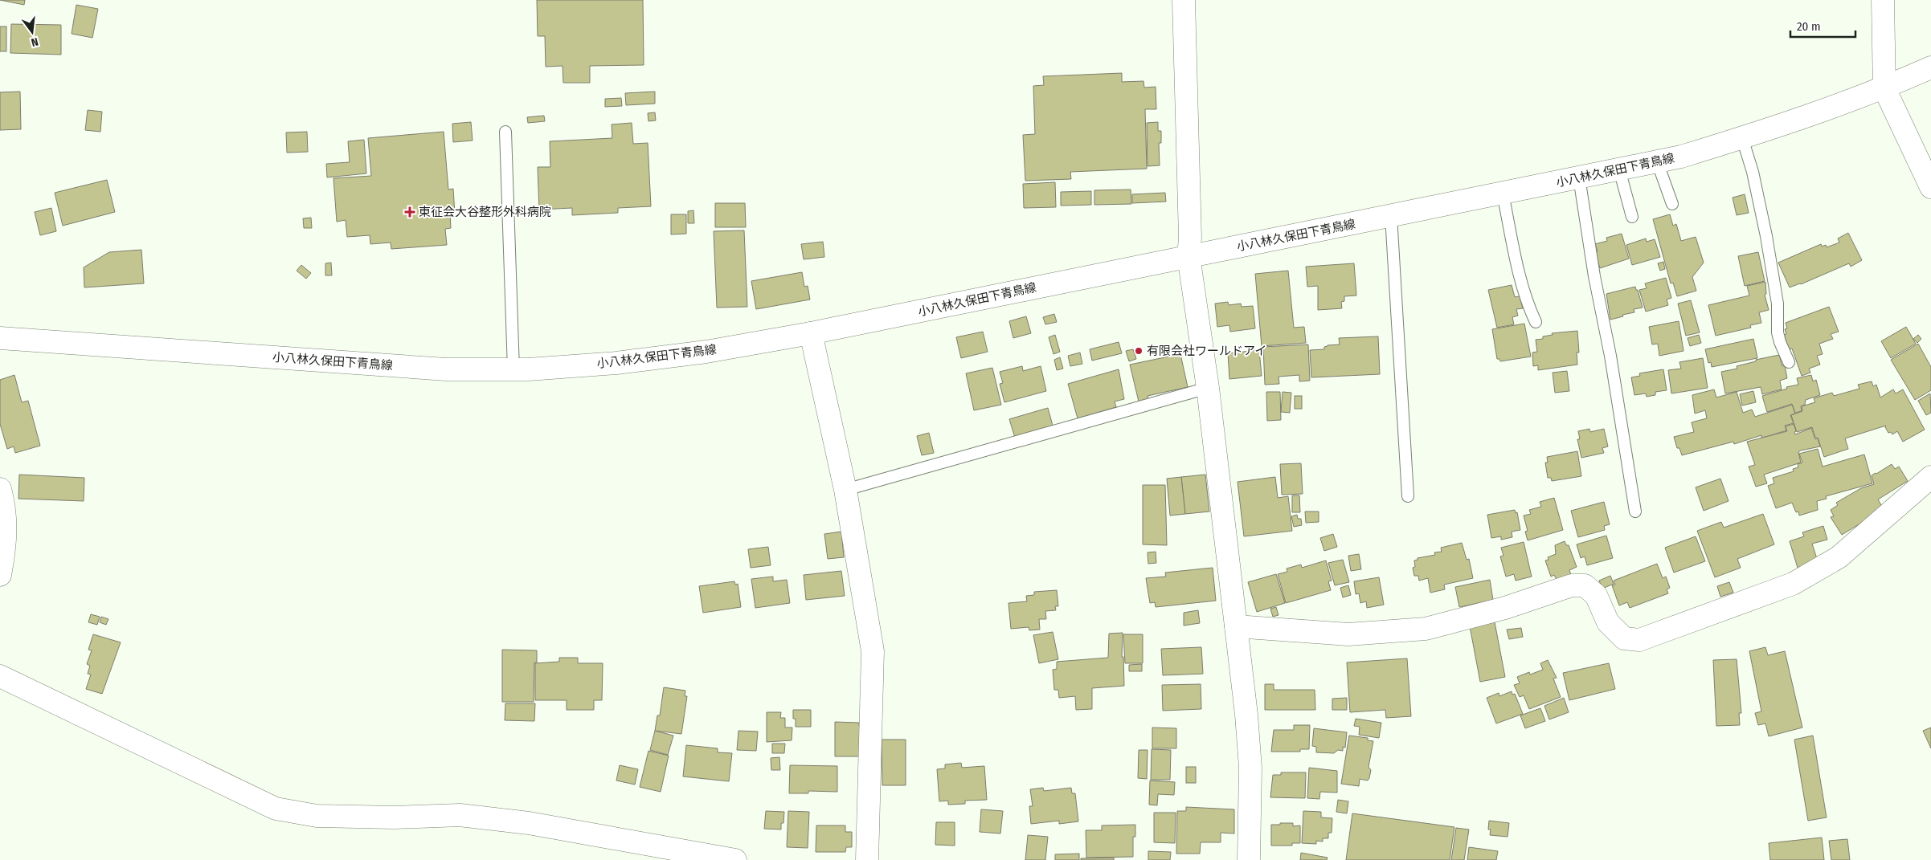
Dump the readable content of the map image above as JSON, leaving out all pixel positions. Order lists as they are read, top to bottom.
{
  "streets": {
    "street": ["小八林久保田下青鳥線"]
  },
  "places": {
    "health": ["東征会大谷整形外科病院"],
    "other": ["有限会社ワールドアイ"]
  },
  "scale_bar": "20 m",
  "north": "bottom"
}
